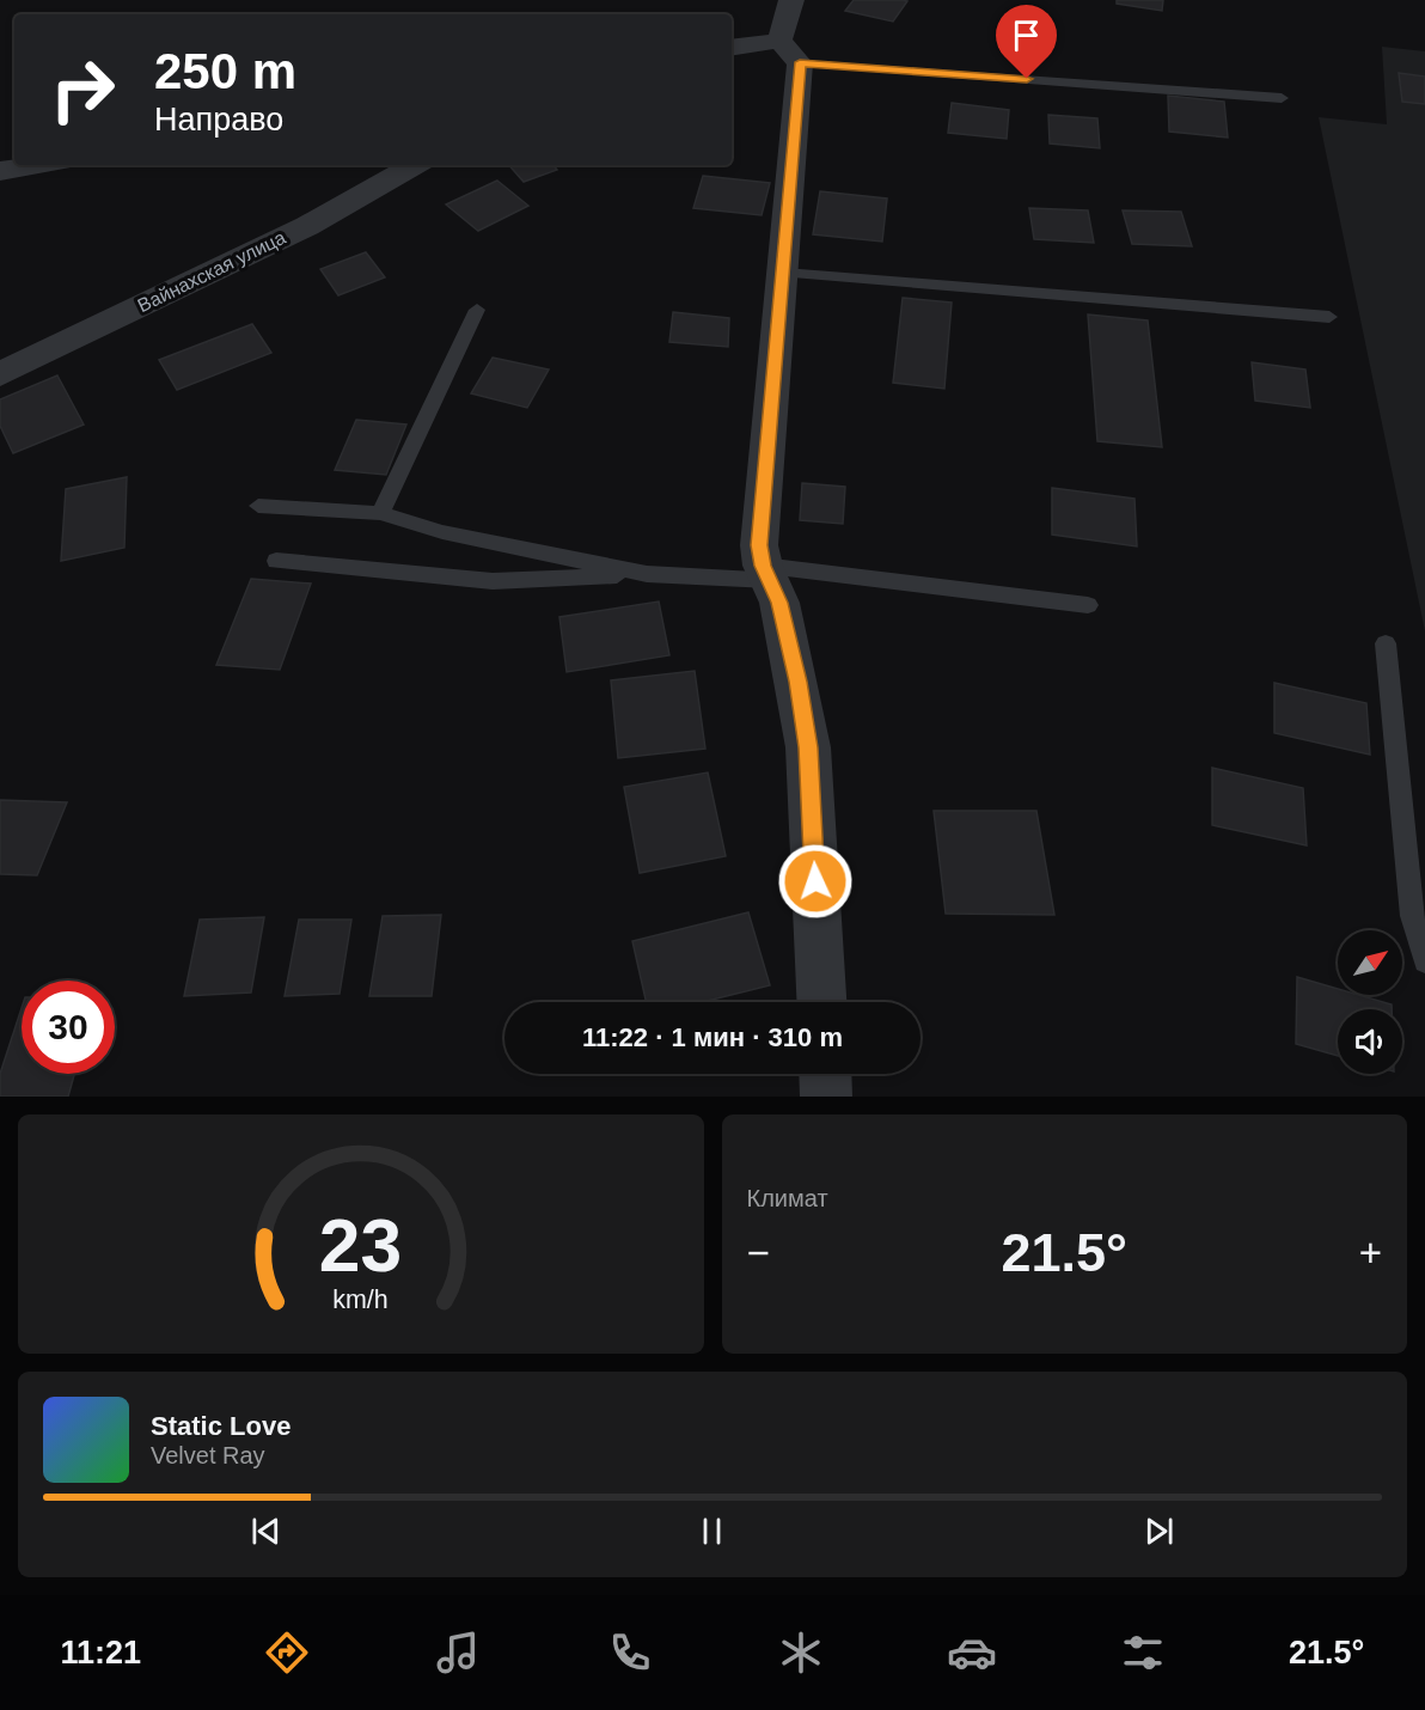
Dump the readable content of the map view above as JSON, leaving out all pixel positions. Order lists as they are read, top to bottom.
{
  "streets": {
    "street": ["Вайнахская улица"]
  },
  "north": "top right",
  "page": {
    "turn": ["250 m", "Направо"],
    "limit": "30",
    "trip": "11:22 · 1 мин · 310 m",
    "tile": "Климат",
    "heat": ["−", "21.5°", "+"],
    "song": ["Static Love", "Velvet Ray"],
    "tabs": ["11:21", "21.5°"],
    "gauge": ["23", "km/h"]
  }
}
